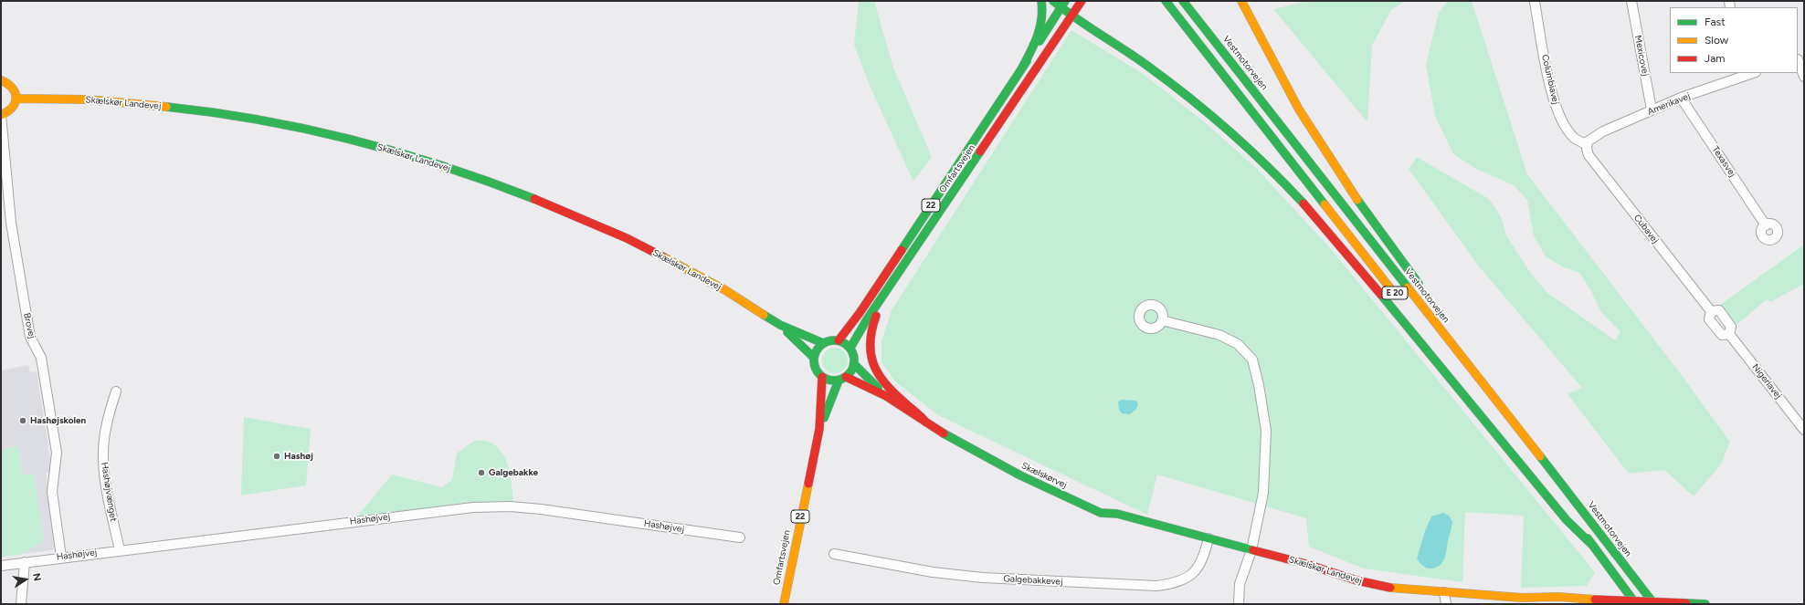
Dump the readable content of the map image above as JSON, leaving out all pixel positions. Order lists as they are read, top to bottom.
{
  "streets": {
    "main road": [
      "Vestmotorvejen",
      "Skælskør Landevej",
      "Omfartsvejen",
      "22",
      "E 20",
      "Skælskørvej"
    ],
    "street": [
      "Mexicovej",
      "Columbiavej",
      "Amerikavej",
      "Texasvej",
      "Cubavej",
      "Brovej",
      "Nigeriavej",
      "Hashøjvænget",
      "Hashøjvej",
      "Galgebakkevej"
    ]
  },
  "crossings": [
    ["Mexicovej", "Amerikavej"],
    ["Columbiavej", "Amerikavej"],
    ["Columbiavej", "Cubavej"],
    ["Skælskør Landevej", "Omfartsvejen"],
    ["Skælskør Landevej", "22"],
    ["Skælskør Landevej", "Skælskørvej"],
    ["Skælskør Landevej", "Galgebakkevej"],
    ["Amerikavej", "Texasvej"],
    ["Amerikavej", "Cubavej"],
    ["Omfartsvejen", "22"],
    ["Omfartsvejen", "Skælskørvej"],
    ["22", "Skælskørvej"],
    ["Cubavej", "Nigeriavej"],
    ["Brovej", "Hashøjvej"],
    ["Skælskørvej", "Galgebakkevej"],
    ["Hashøjvænget", "Hashøjvej"]
  ],
  "places": ["Hashøjskolen", "Hashøj", "Galgebakke"],
  "legend": ["Fast", "Slow", "Jam"],
  "north": "right"
}
